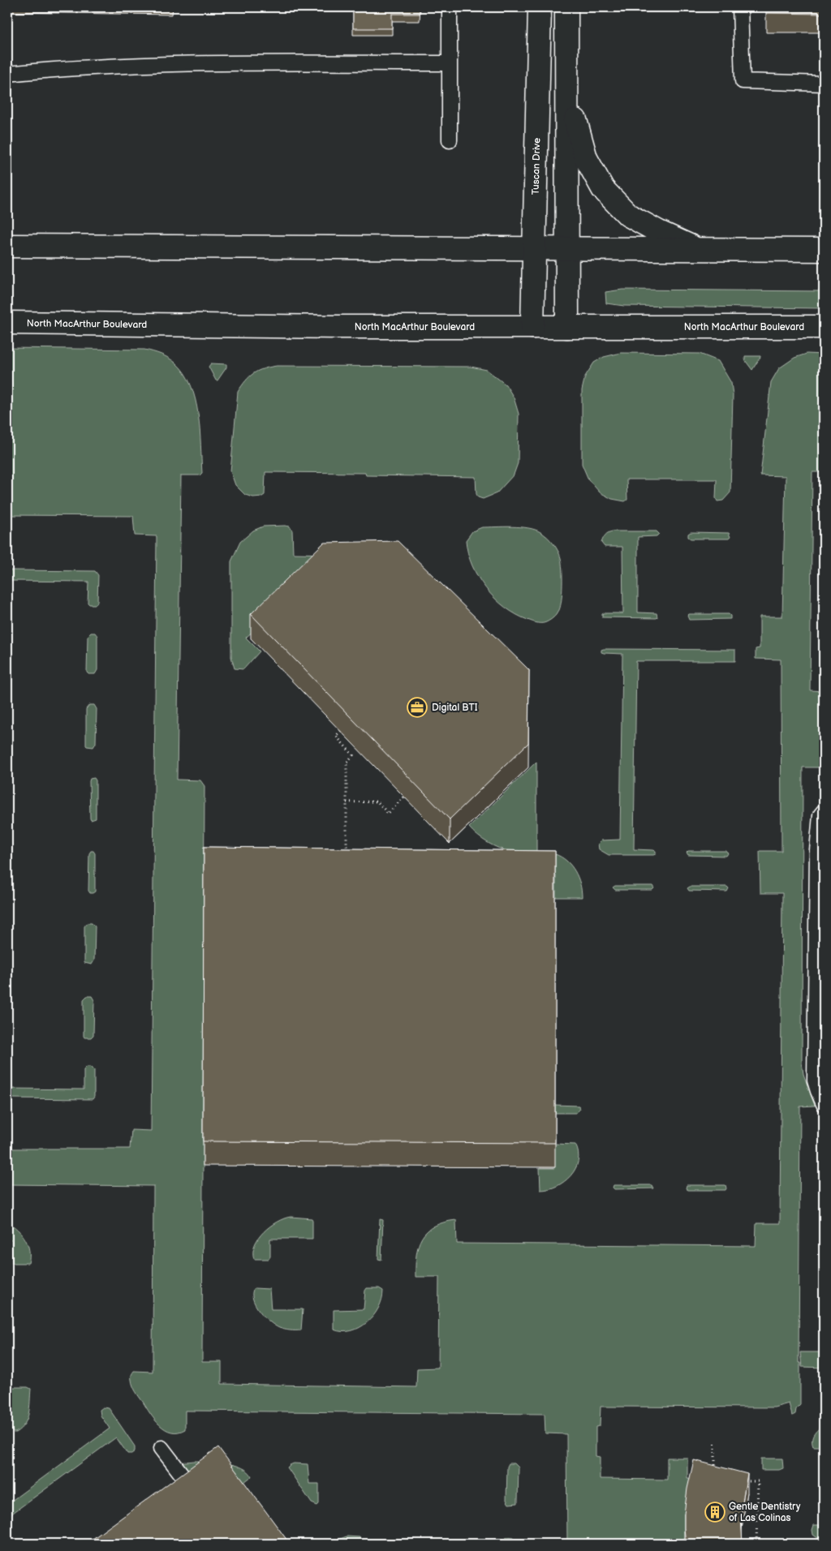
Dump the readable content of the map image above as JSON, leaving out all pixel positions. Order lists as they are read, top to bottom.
{
  "streets": {
    "main road": ["Tuscan Drive", "North MacArthur Boulevard"]
  },
  "crossings": [
    ["Tuscan Drive", "North MacArthur Boulevard"]
  ],
  "places": {
    "office": ["Digital BTI"],
    "building": ["Gentle Dentistry of Las Colinas"]
  }
}
